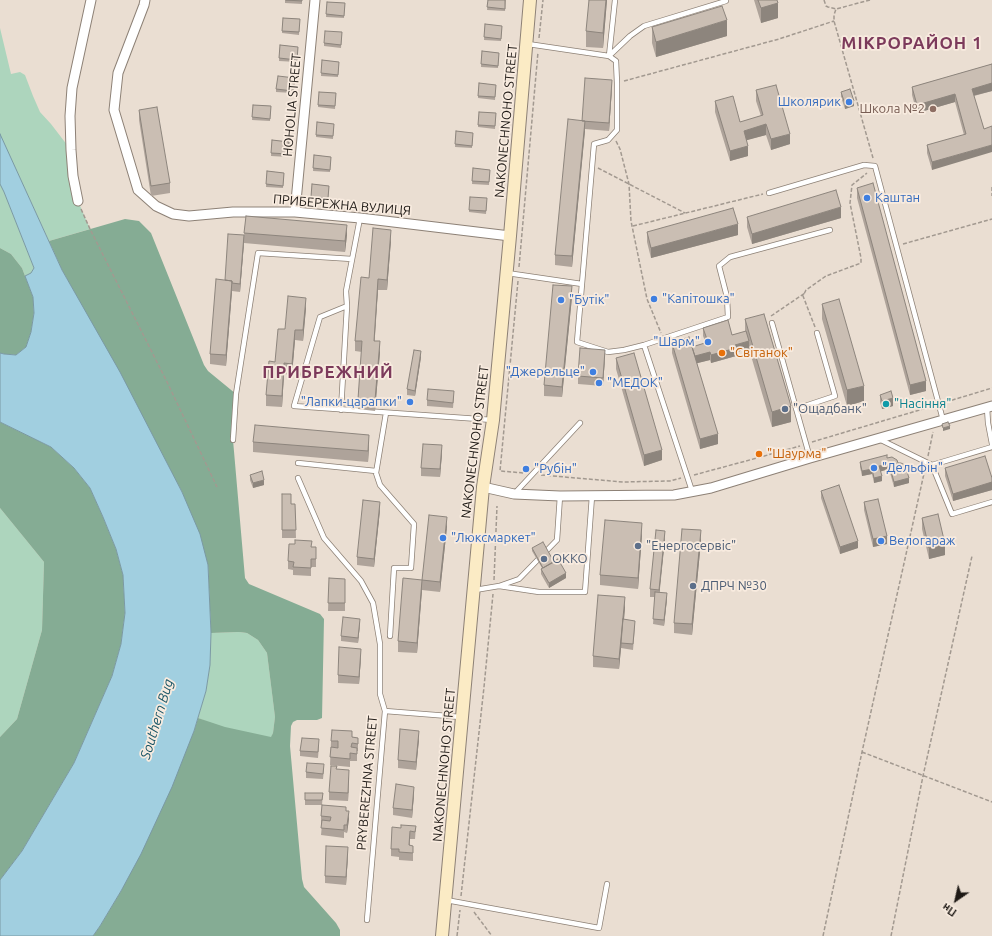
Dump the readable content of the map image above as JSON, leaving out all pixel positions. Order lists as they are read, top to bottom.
{
  "streets": {
    "street": ["HOHOLIA STREET", "NAKONECHNOHO STREET", "ПРИБЕРЕЖНА ВУЛИЦЯ"],
    "lane": ["PRYBEREZHNA STREET"]
  },
  "crossings": [
    ["HOHOLIA STREET", "ПРИБЕРЕЖНА ВУЛИЦЯ"],
    ["NAKONECHNOHO STREET", "ПРИБЕРЕЖНА ВУЛИЦЯ"]
  ],
  "districts": ["МІКРОРАЙОН 1", "ПРИБРЕЖНИЙ"],
  "water": ["Southern Bug"],
  "places": [
    "Школярик",
    "Школа №2",
    "Каштан",
    "\"Капітошка\"",
    "\"Бутік\"",
    "\"Шарм\"",
    "\"Світанок\"",
    "\"Джерельце\"",
    "\"МЕДОК\"",
    "\"Лапки-царапки\"",
    "\"Насіння\"",
    "\"Ощадбанк\"",
    "\"Шаурма\"",
    "\"Дельфін\"",
    "\"Рубін\"",
    "\"Люксмаркет\"",
    "Велогараж",
    "\"Енергосервіс\"",
    "ОККО",
    "ДПРЧ №30"
  ],
  "north": "bottom left"
}
